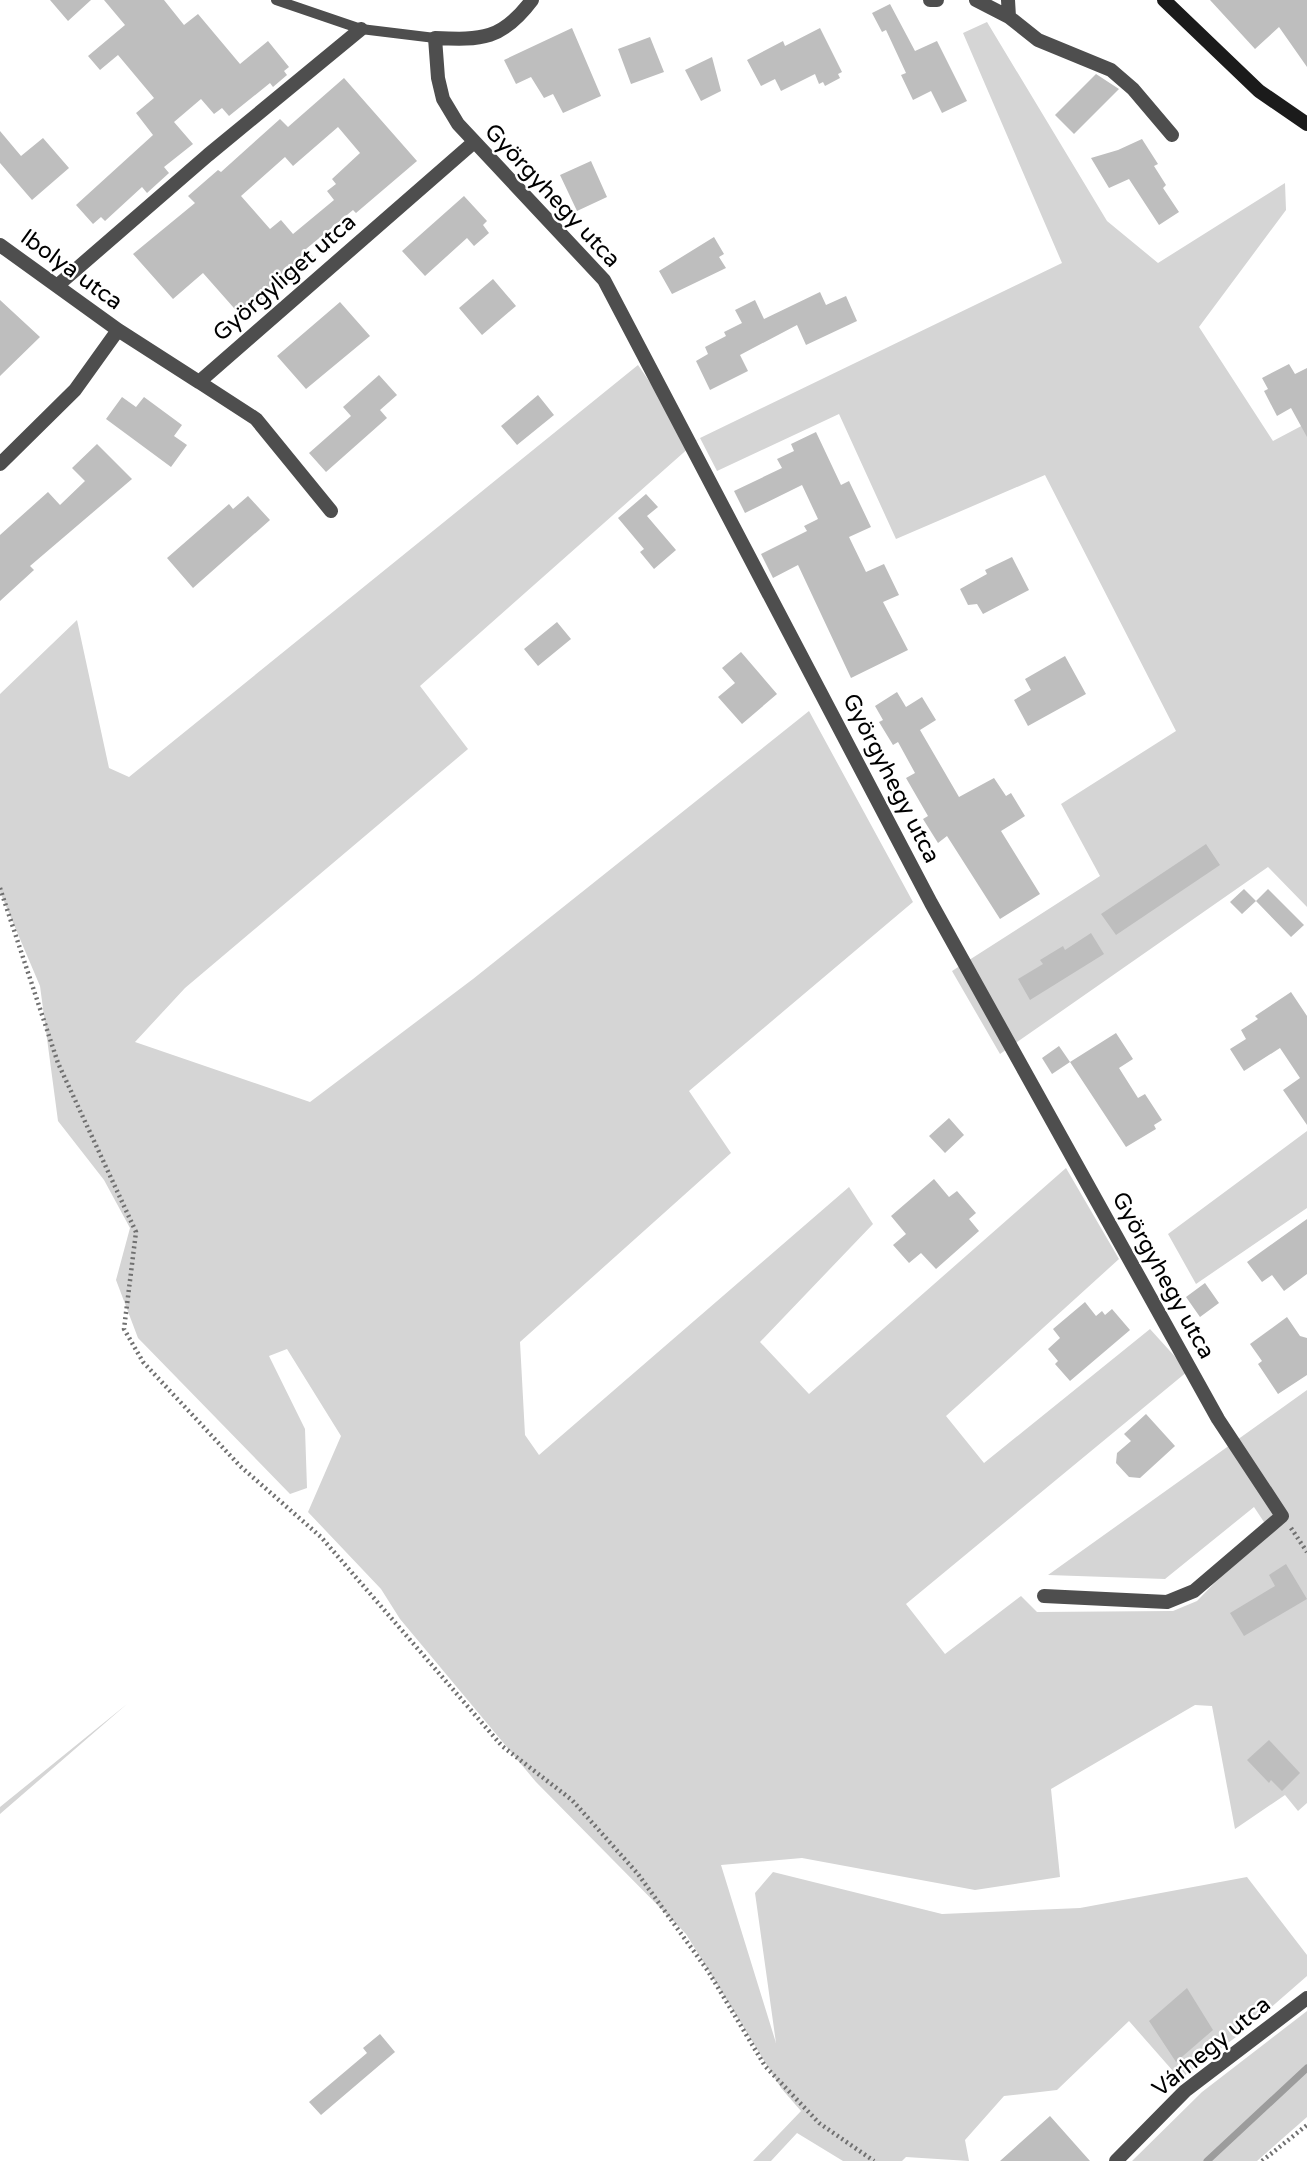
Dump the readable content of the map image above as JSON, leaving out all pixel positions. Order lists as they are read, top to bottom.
{
  "streets": {
    "street": [
      "Györgyhegy utca",
      "Ibolya utca",
      "Györgyliget utca",
      "Várhegy utca"
    ]
  },
  "crossings": [
    ["Györgyhegy utca", "Györgyliget utca"]
  ]
}
